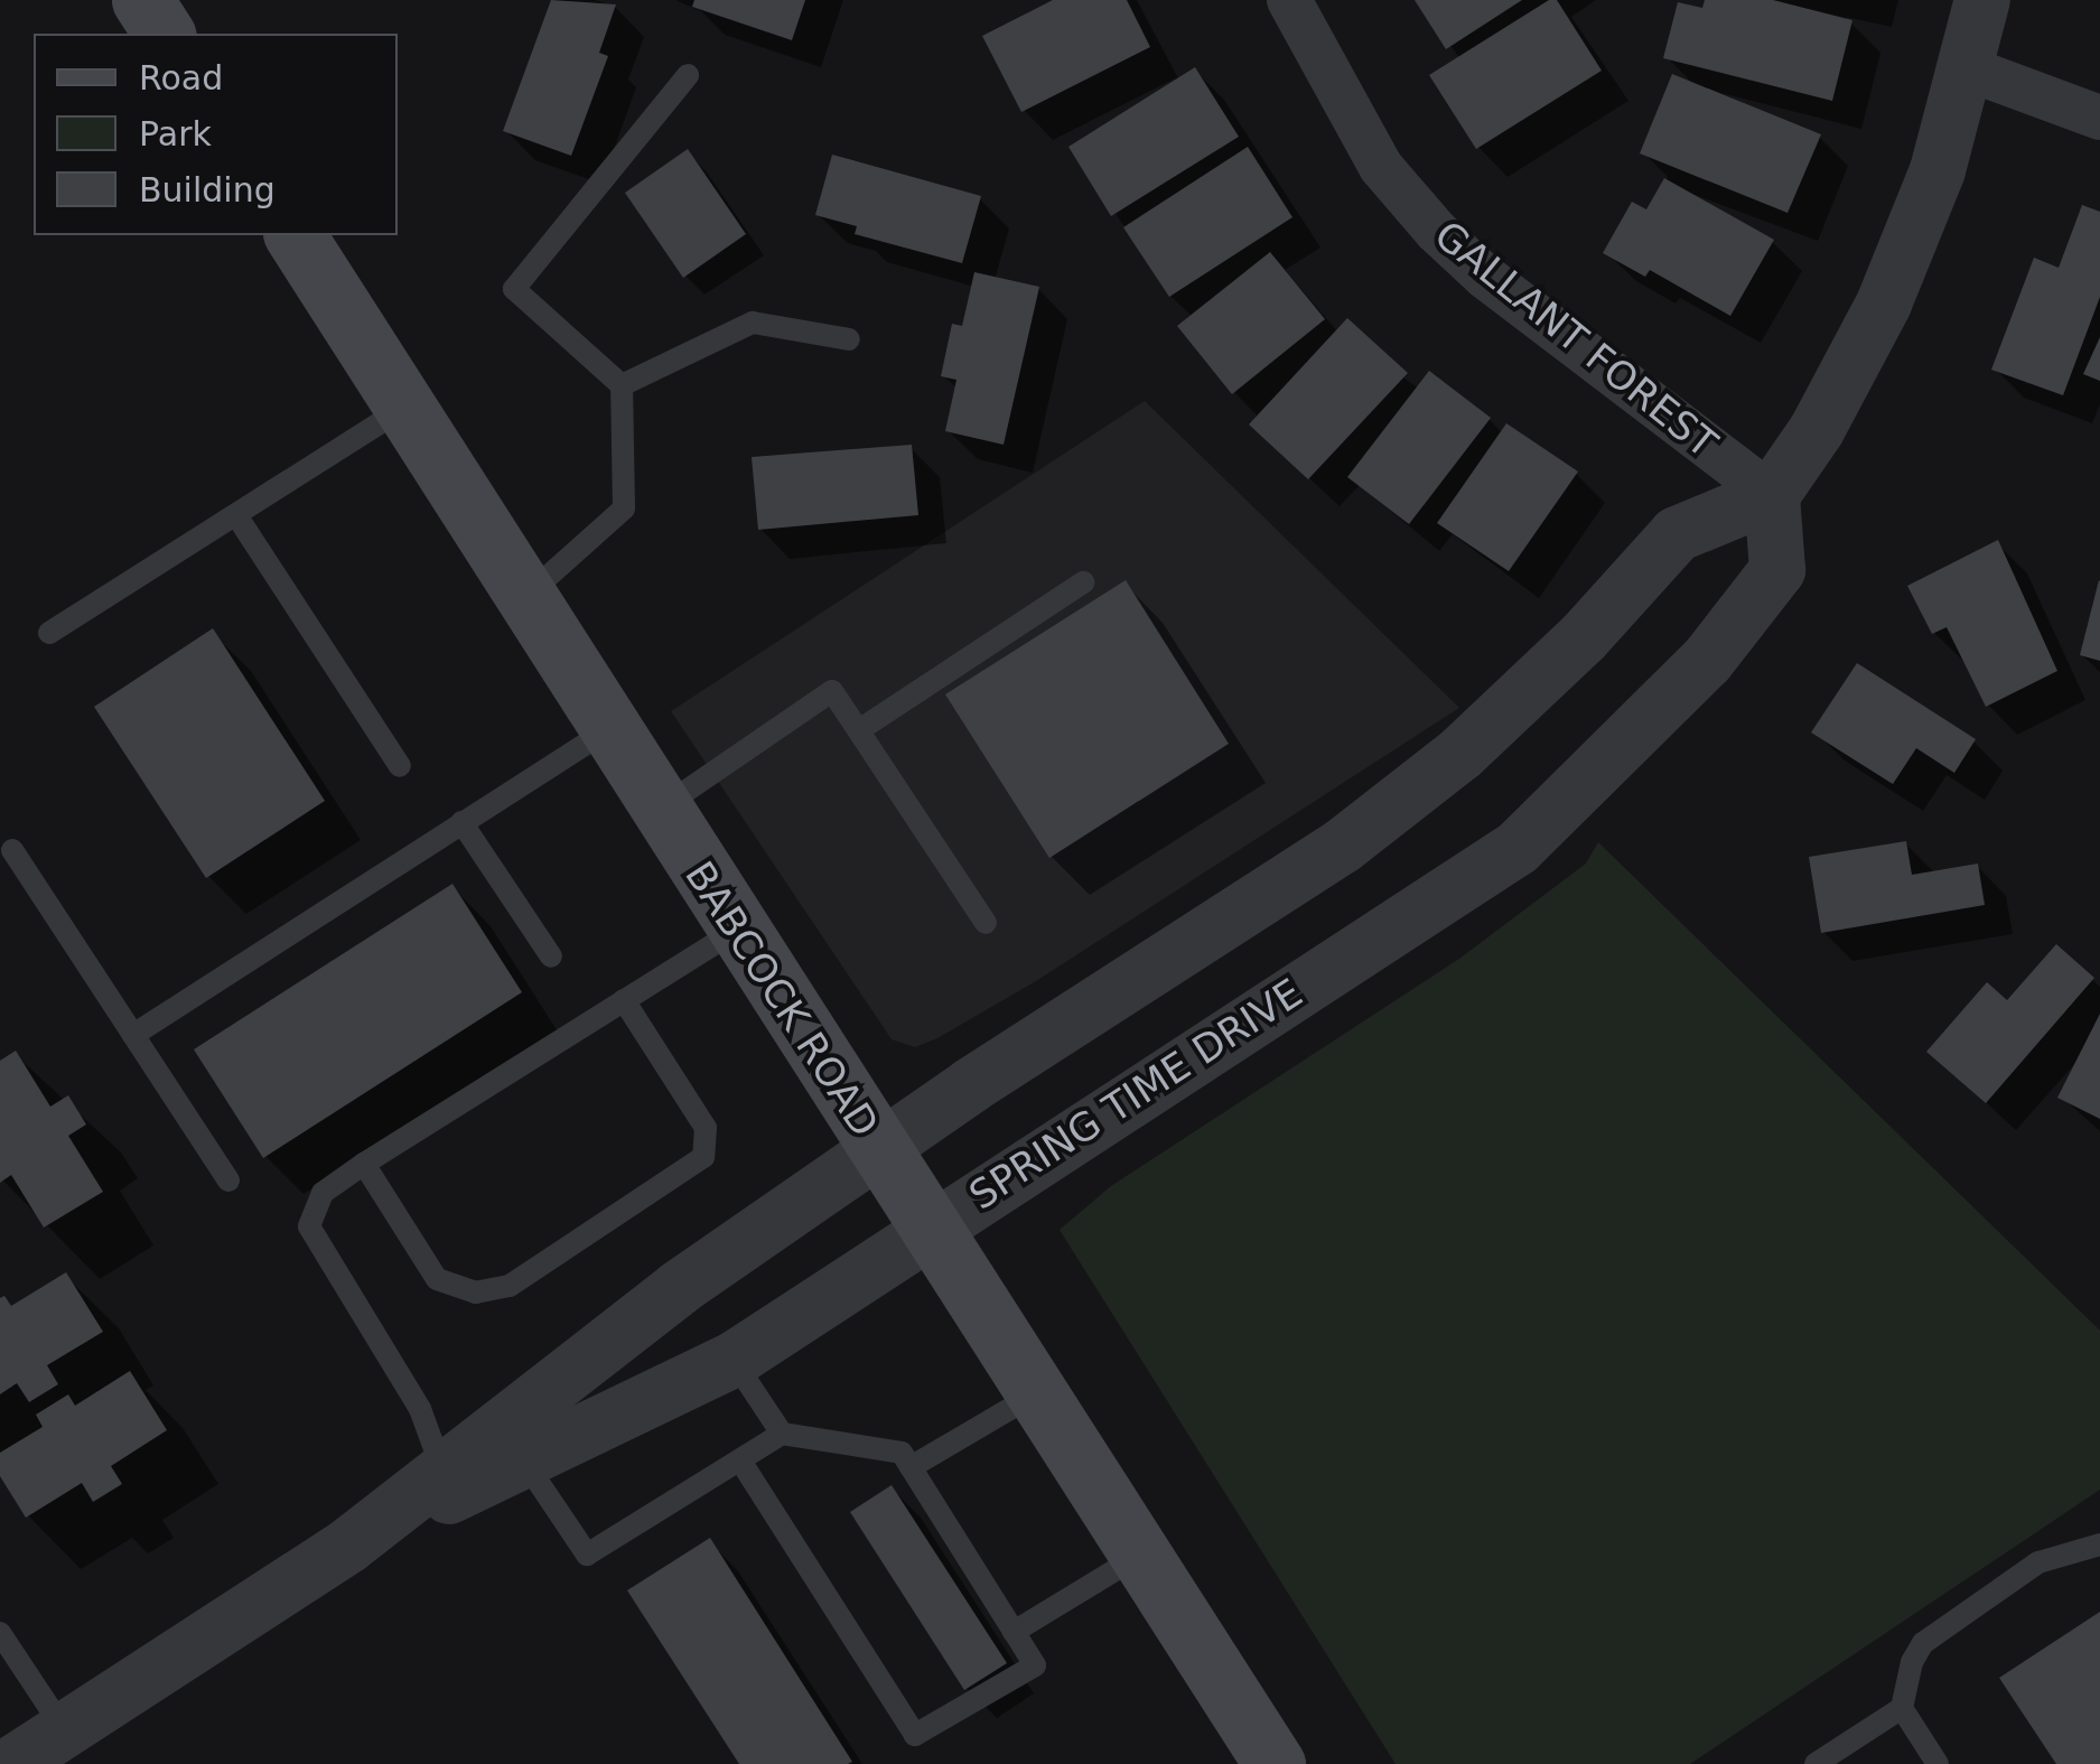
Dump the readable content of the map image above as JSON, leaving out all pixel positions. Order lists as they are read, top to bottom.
{
  "streets": {
    "main road": ["BABCOCK ROAD"],
    "street": ["GALLANT FOREST", "SPRING TIME DRIVE"]
  },
  "crossings": [
    ["GALLANT FOREST", "SPRING TIME DRIVE"],
    ["BABCOCK ROAD", "SPRING TIME DRIVE"]
  ],
  "legend": ["Road", "Park", "Building"]
}
